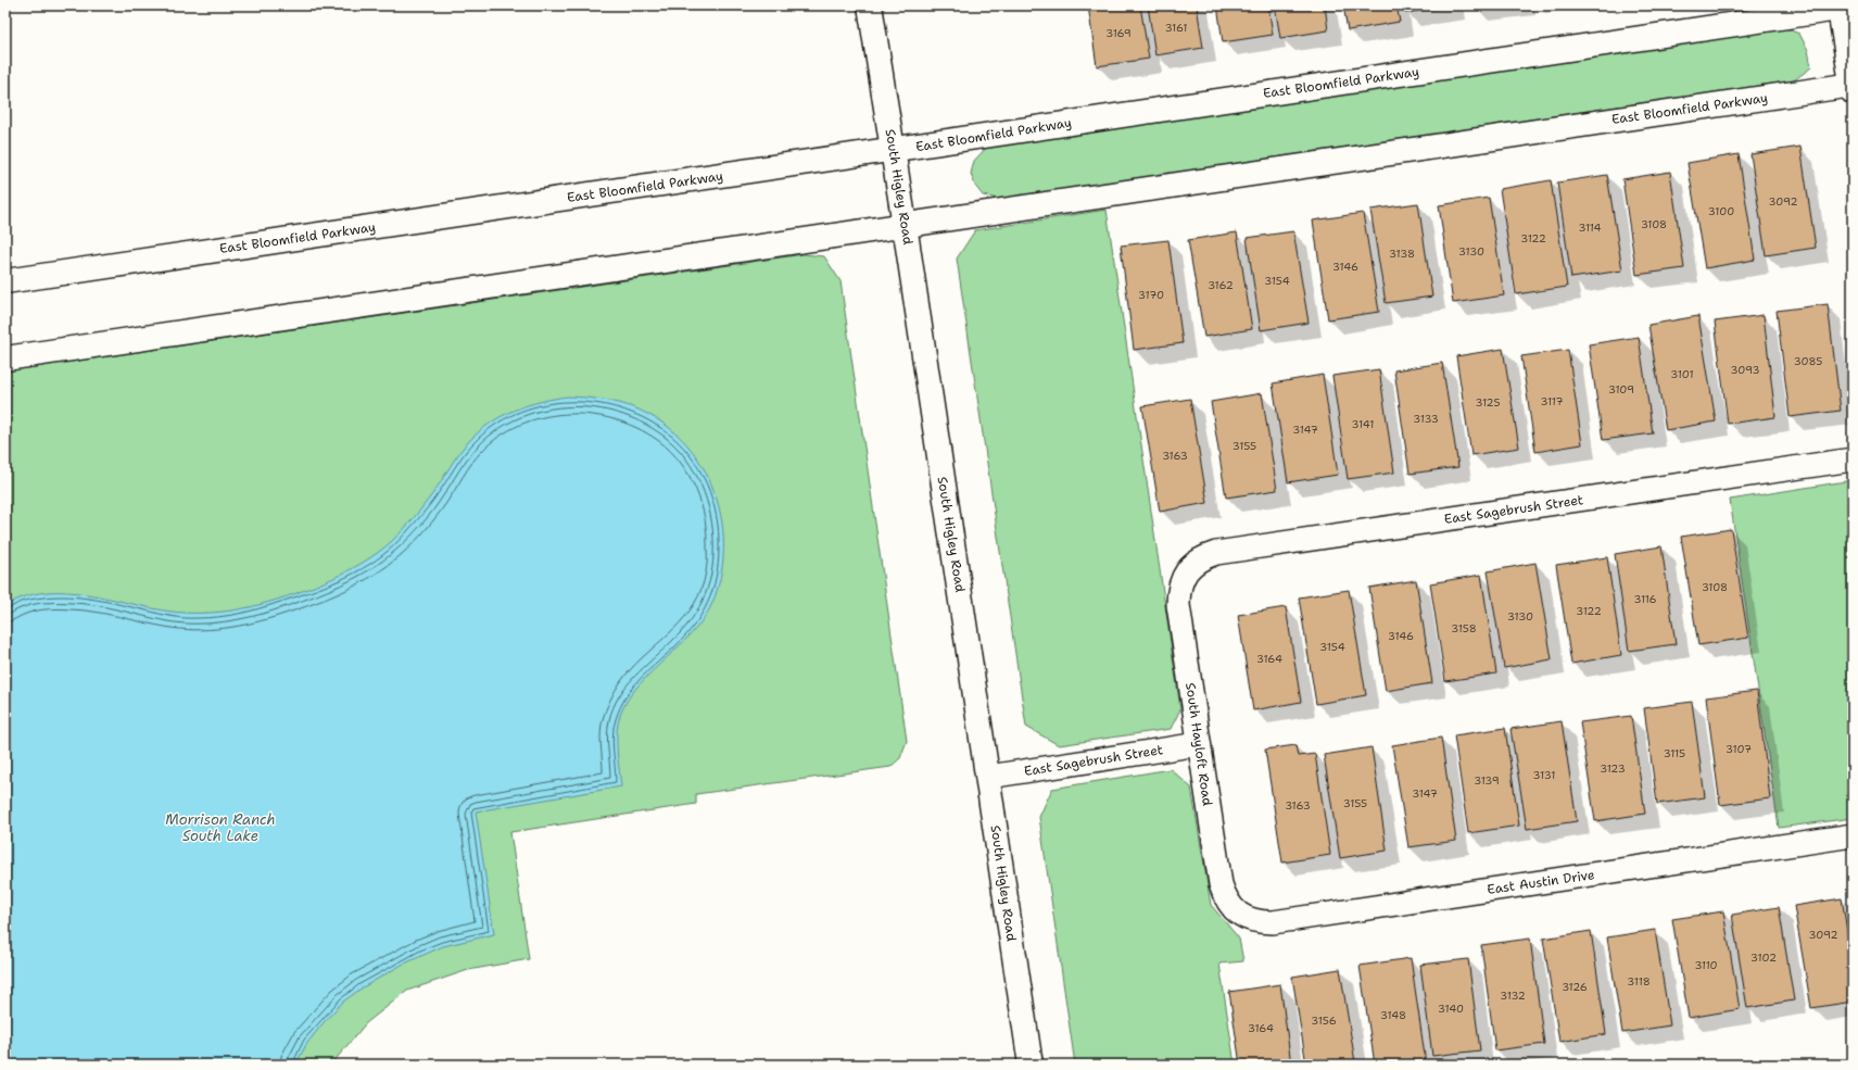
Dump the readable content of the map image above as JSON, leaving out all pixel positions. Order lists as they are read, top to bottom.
{
  "streets": {
    "street": [
      "East Bloomfield Parkway",
      "South Higley Road",
      "East Sagebrush Street",
      "South Hayloft Road",
      "East Austin Drive"
    ]
  },
  "crossings": [
    ["East Bloomfield Parkway", "South Higley Road"],
    ["South Higley Road", "East Sagebrush Street"],
    ["East Sagebrush Street", "South Hayloft Road"],
    ["South Hayloft Road", "East Austin Drive"]
  ],
  "water": ["Morrison Ranch South Lake"],
  "house_numbers": [
    "3161",
    "3169",
    "3092",
    "3100",
    "3108",
    "3114",
    "3122",
    "3130",
    "3138",
    "3146",
    "3154",
    "3162",
    "3170",
    "3085",
    "3093",
    "3101",
    "3109",
    "3117",
    "3125",
    "3133",
    "3141",
    "3147",
    "3155",
    "3163",
    "3108",
    "3116",
    "3122",
    "3130",
    "3158",
    "3146",
    "3154",
    "3164",
    "3107",
    "3115",
    "3123",
    "3131",
    "3139",
    "3147",
    "3155",
    "3163",
    "3092",
    "3102",
    "3110",
    "3118",
    "3126",
    "3132",
    "3140",
    "3148",
    "3156",
    "3164"
  ]
}
